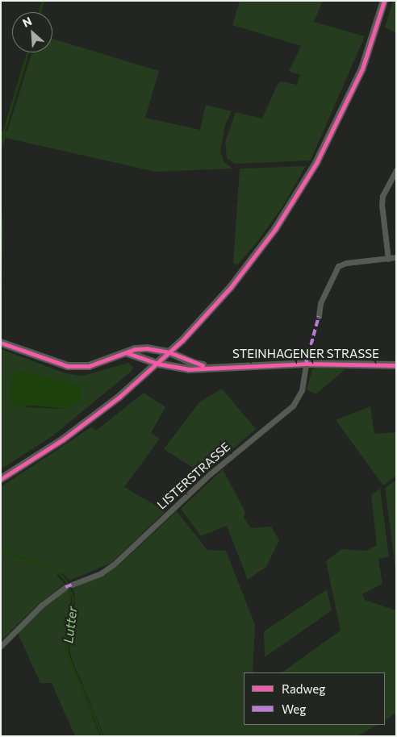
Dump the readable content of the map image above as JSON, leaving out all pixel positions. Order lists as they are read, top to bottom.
{
  "streets": {
    "main road": ["STEINHAGENER STRASSE"],
    "street": ["LISTERSTRASSE"]
  },
  "crossings": [
    ["STEINHAGENER STRASSE", "LISTERSTRASSE"]
  ],
  "water": ["Lutter"],
  "legend": ["Radweg", "Weg"],
  "north": "top left"
}
